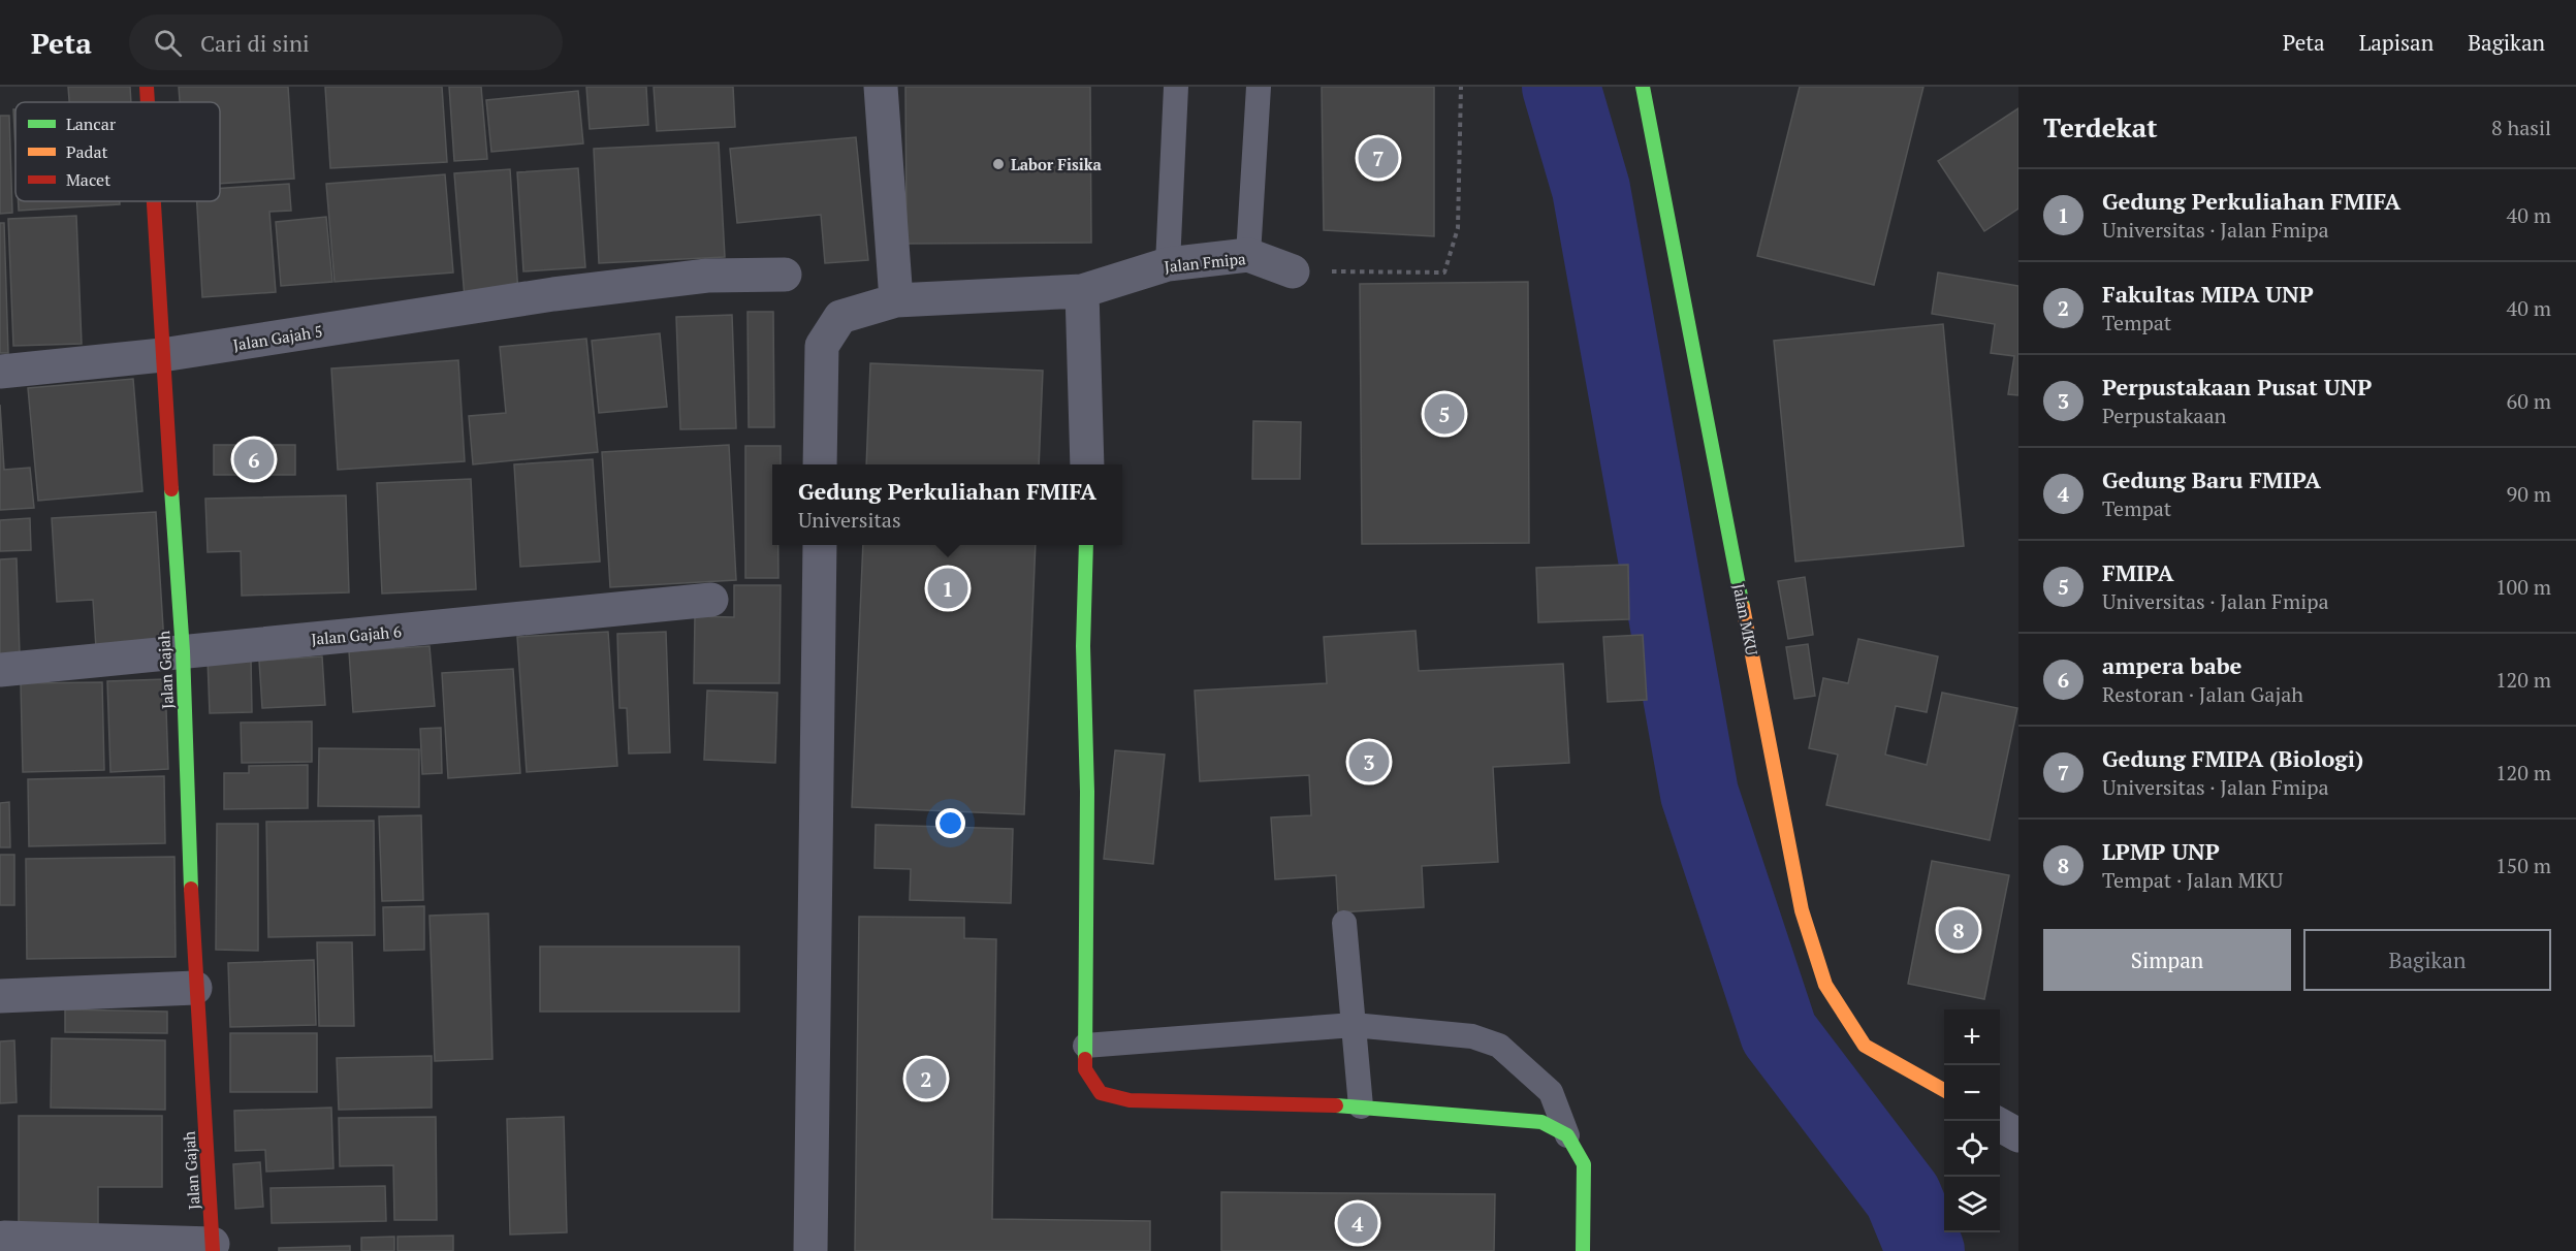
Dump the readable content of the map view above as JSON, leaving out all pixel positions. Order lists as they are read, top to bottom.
{
  "streets": {
    "street": [
      "Jalan Fmipa",
      "Jalan Gajah 5",
      "Jalan MKU",
      "Jalan Gajah 6",
      "Jalan Gajah"
    ]
  },
  "crossings": [
    ["Jalan Gajah 5", "Jalan Gajah"],
    ["Jalan Gajah 6", "Jalan Gajah"]
  ],
  "places": ["Labor Fisika"],
  "legend": ["Lancar", "Padat", "Macet"],
  "page": {
    "header": "Peta",
    "search": "Cari di sini",
    "nav": ["Peta", "Lapisan", "Bagikan"],
    "heading": ["Terdekat", "8 hasil"],
    "pins": [
      "7",
      "5",
      "6",
      "1",
      "3",
      "8",
      "2",
      "4"
    ],
    "list": [
      {
        "mark": "1",
        "name": "Gedung Perkuliahan FMIFA",
        "note": "Universitas · Jalan Fmipa",
        "value": "40 m"
      },
      {
        "mark": "2",
        "name": "Fakultas MIPA UNP",
        "note": "Tempat",
        "value": "40 m"
      },
      {
        "mark": "3",
        "name": "Perpustakaan Pusat UNP",
        "note": "Perpustakaan",
        "value": "60 m"
      },
      {
        "mark": "4",
        "name": "Gedung Baru FMIPA",
        "note": "Tempat",
        "value": "90 m"
      },
      {
        "mark": "5",
        "name": "FMIPA",
        "note": "Universitas · Jalan Fmipa",
        "value": "100 m"
      },
      {
        "mark": "6",
        "name": "ampera babe",
        "note": "Restoran · Jalan Gajah",
        "value": "120 m"
      },
      {
        "mark": "7",
        "name": "Gedung FMIPA (Biologi)",
        "note": "Universitas · Jalan Fmipa",
        "value": "120 m"
      },
      {
        "mark": "8",
        "name": "LPMP UNP",
        "note": "Tempat · Jalan MKU",
        "value": "150 m"
      }
    ],
    "popup": ["Gedung Perkuliahan FMIFA", "Universitas"],
    "buttons": ["Simpan", "Bagikan"],
    "map_buttons": ["+", "−"]
  }
}
